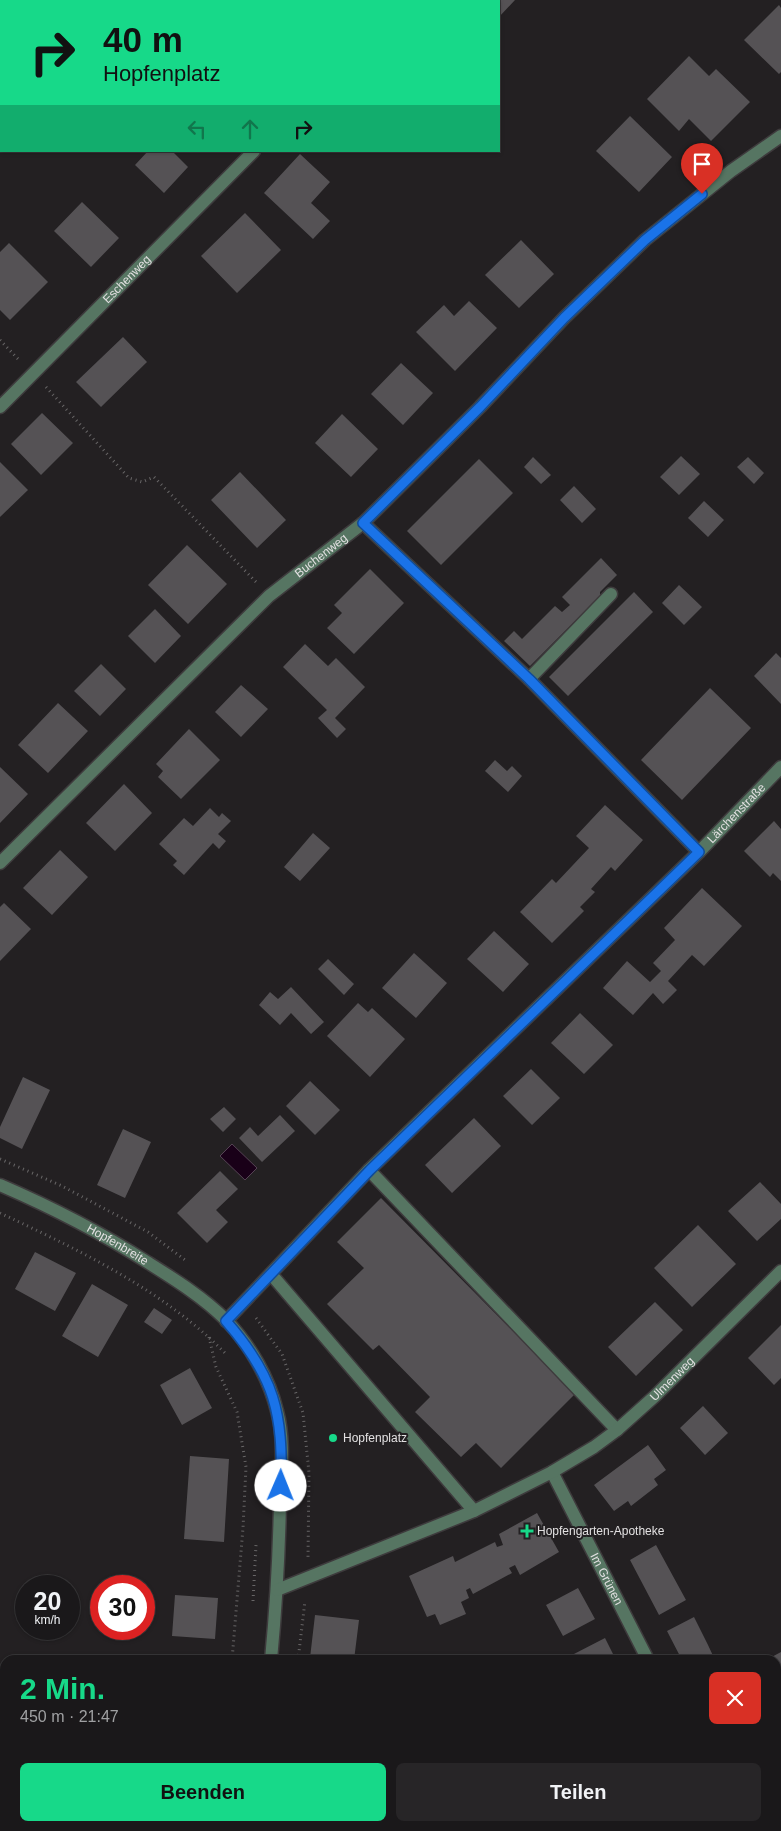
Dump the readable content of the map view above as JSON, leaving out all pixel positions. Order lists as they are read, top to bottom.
{
  "streets": {
    "street": [
      "Eschenweg",
      "Buchenweg",
      "Lärchenstraße",
      "Hopfenbreite",
      "Ulmenweg",
      "Im Grünen"
    ]
  },
  "crossings": [
    ["Ulmenweg", "Im Grünen"]
  ],
  "places": {
    "other": ["Hopfenplatz"],
    "health": ["Hopfengarten-Apotheke"]
  },
  "page": {
    "turn": ["40 m", "Hopfenplatz"],
    "speed": "20 km/h",
    "limit": "30",
    "heading": ["2 Min.", "450 m · 21:47"],
    "buttons": ["Beenden", "Teilen"]
  }
}
